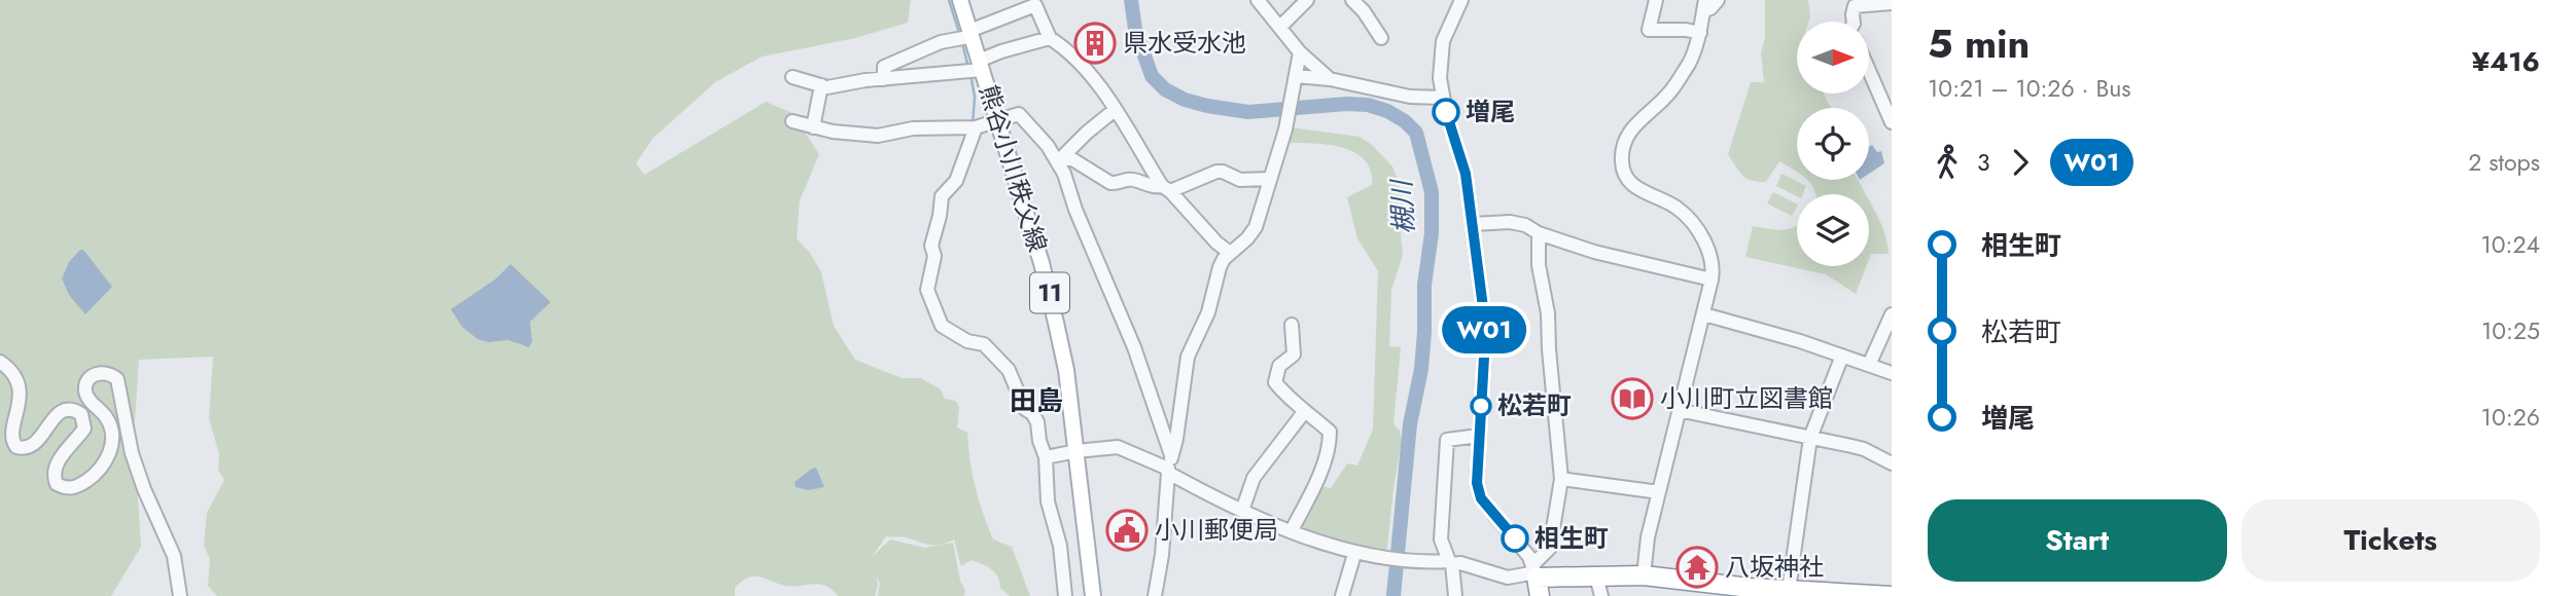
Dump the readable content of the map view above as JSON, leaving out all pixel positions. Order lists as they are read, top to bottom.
{
  "streets": {
    "main road": ["熊谷小川秩父線", "11"]
  },
  "districts": ["田島"],
  "water": ["槻川"],
  "places": {
    "building": ["県水受水池"],
    "other": ["増尾", "松若町", "相生町"],
    "library": ["小川町立図書館"],
    "public building": ["小川郵便局"],
    "temple": ["八坂神社"]
  },
  "lines": ["bus line W01"],
  "north": "right",
  "page": {
    "on_map": "W01",
    "heading": ["5 min", "10:21 – 10:26 · Bus", "¥416"],
    "legs": ["3", "W01", "2 stops"],
    "list": [
      {
        "name": "相生町",
        "value": "10:24"
      },
      {
        "name": "松若町",
        "value": "10:25"
      },
      {
        "name": "増尾",
        "value": "10:26"
      }
    ],
    "buttons": ["Start", "Tickets"]
  }
}
